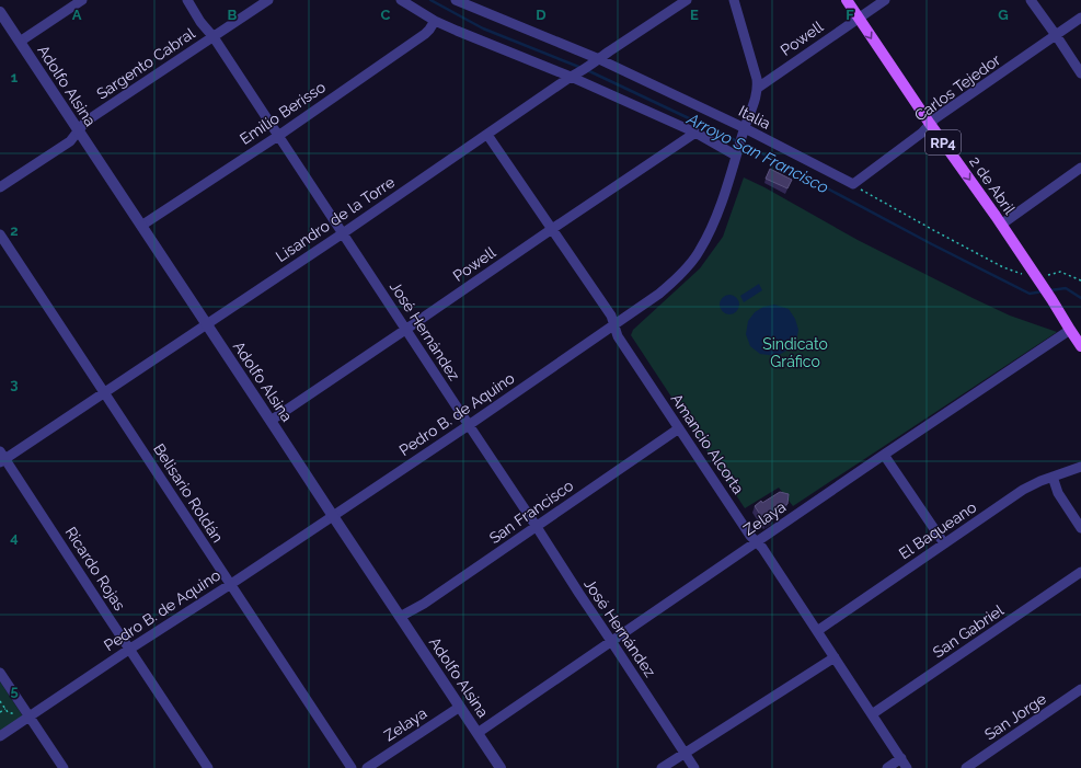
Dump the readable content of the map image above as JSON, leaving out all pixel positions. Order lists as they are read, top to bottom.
{
  "streets": {
    "main road": ["RP4", "2 de Abril"],
    "street": [
      "Powell",
      "Sargento Cabral",
      "Adolfo Alsina",
      "Carlos Tejedor",
      "Emilio Berisso",
      "Italia",
      "Lisandro de la Torre",
      "José Hernández",
      "Pedro B. de Aquino",
      "Amancio Alcorta",
      "Belisario Roldán",
      "San Francisco",
      "Zelaya",
      "El Baqueano",
      "Ricardo Rojas",
      "San Gabriel",
      "San Jorge"
    ]
  },
  "crossings": [
    ["Powell", "Adolfo Alsina"],
    ["Powell", "2 de Abril"],
    ["Powell", "José Hernández"],
    ["Powell", "Pedro B. de Aquino"],
    ["Powell", "Amancio Alcorta"],
    ["Sargento Cabral", "Adolfo Alsina"],
    ["Sargento Cabral", "José Hernández"],
    ["Adolfo Alsina", "Emilio Berisso"],
    ["Adolfo Alsina", "Lisandro de la Torre"],
    ["Adolfo Alsina", "Pedro B. de Aquino"],
    ["Adolfo Alsina", "San Francisco"],
    ["Adolfo Alsina", "Zelaya"],
    ["Carlos Tejedor", "Italia"],
    ["Carlos Tejedor", "2 de Abril"],
    ["Emilio Berisso", "José Hernández"],
    ["Italia", "Lisandro de la Torre"],
    ["Italia", "Pedro B. de Aquino"],
    ["2 de Abril", "Zelaya"],
    ["Lisandro de la Torre", "José Hernández"],
    ["Lisandro de la Torre", "Amancio Alcorta"],
    ["Lisandro de la Torre", "Belisario Roldán"],
    ["Lisandro de la Torre", "Ricardo Rojas"],
    ["José Hernández", "Pedro B. de Aquino"],
    ["José Hernández", "San Francisco"],
    ["José Hernández", "Zelaya"],
    ["Pedro B. de Aquino", "Amancio Alcorta"],
    ["Pedro B. de Aquino", "Belisario Roldán"],
    ["Pedro B. de Aquino", "Ricardo Rojas"],
    ["Amancio Alcorta", "San Francisco"],
    ["Amancio Alcorta", "Zelaya"],
    ["Amancio Alcorta", "El Baqueano"],
    ["Amancio Alcorta", "San Gabriel"]
  ],
  "one_way": ["2 de Abril"],
  "water": ["Arroyo San Francisco"],
  "parks": ["Sindicato Gráfico"],
  "grid": {
    "columns": [
      "A",
      "B",
      "C",
      "D",
      "E",
      "F",
      "G"
    ],
    "rows": [
      "1",
      "2",
      "3",
      "4",
      "5"
    ]
  }
}
